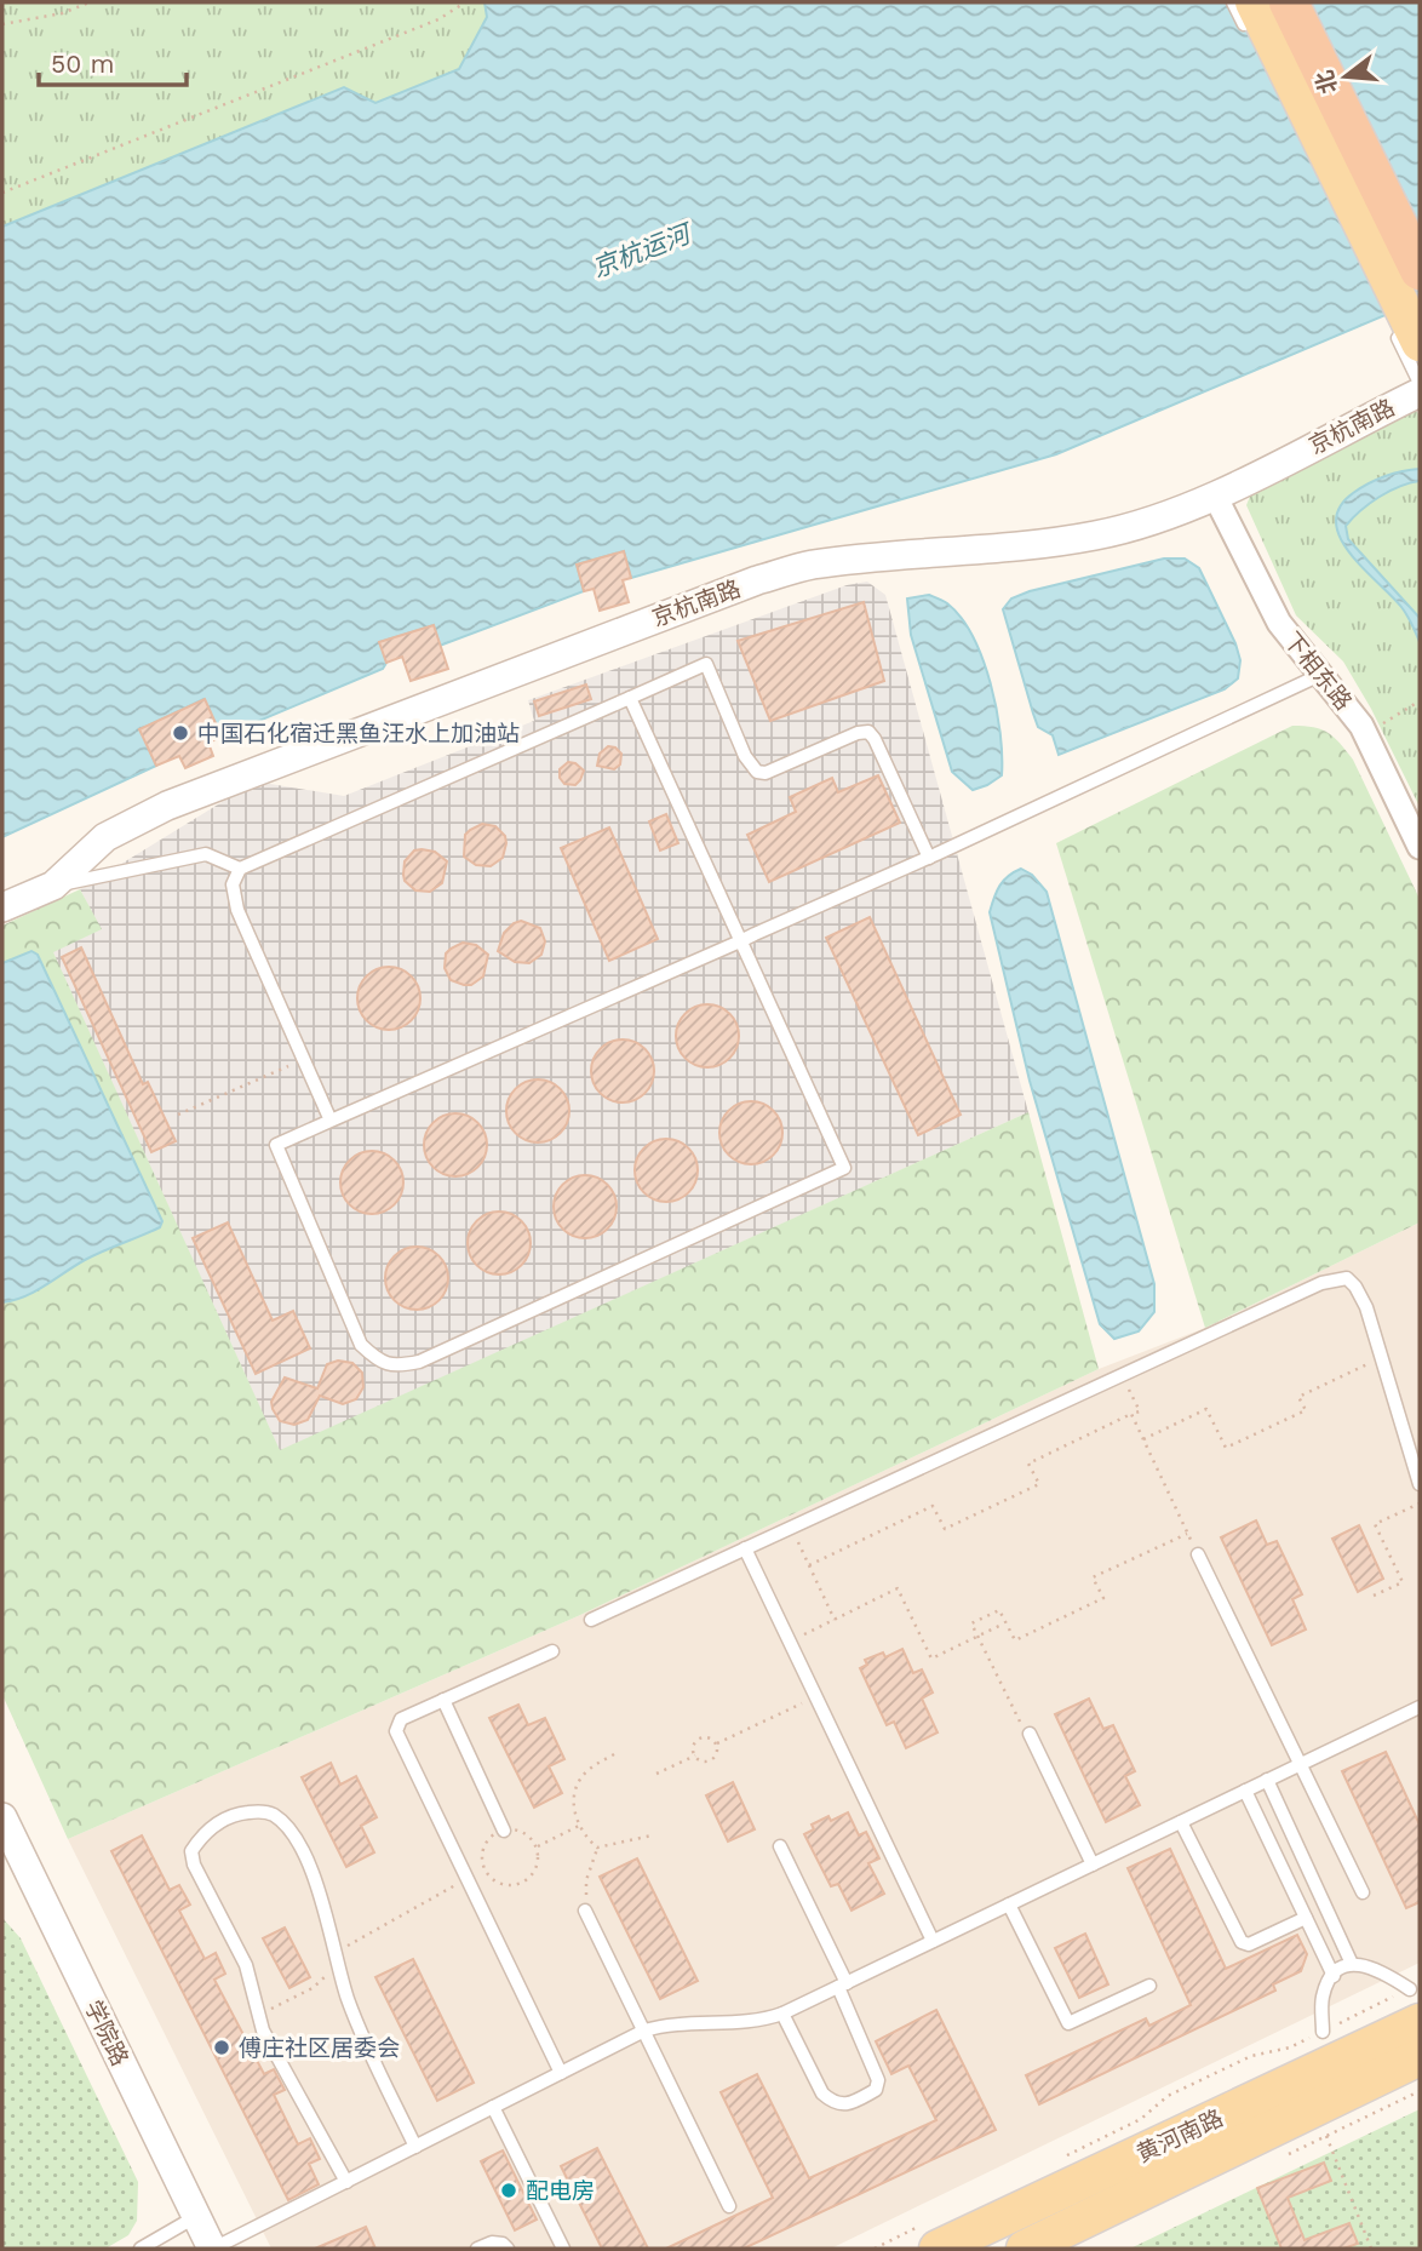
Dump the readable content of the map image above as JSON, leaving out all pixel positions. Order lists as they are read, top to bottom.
{
  "streets": {
    "main road": ["黄河南路"],
    "street": ["京杭南路", "下相东路", "学院路"]
  },
  "crossings": [
    ["京杭南路", "下相东路"]
  ],
  "water": ["京杭运河"],
  "places": ["中国石化宿迁黑鱼汪水上加油站", "傅庄社区居委会", "配电房"],
  "scale_bar": "50 m",
  "north": "left"
}
